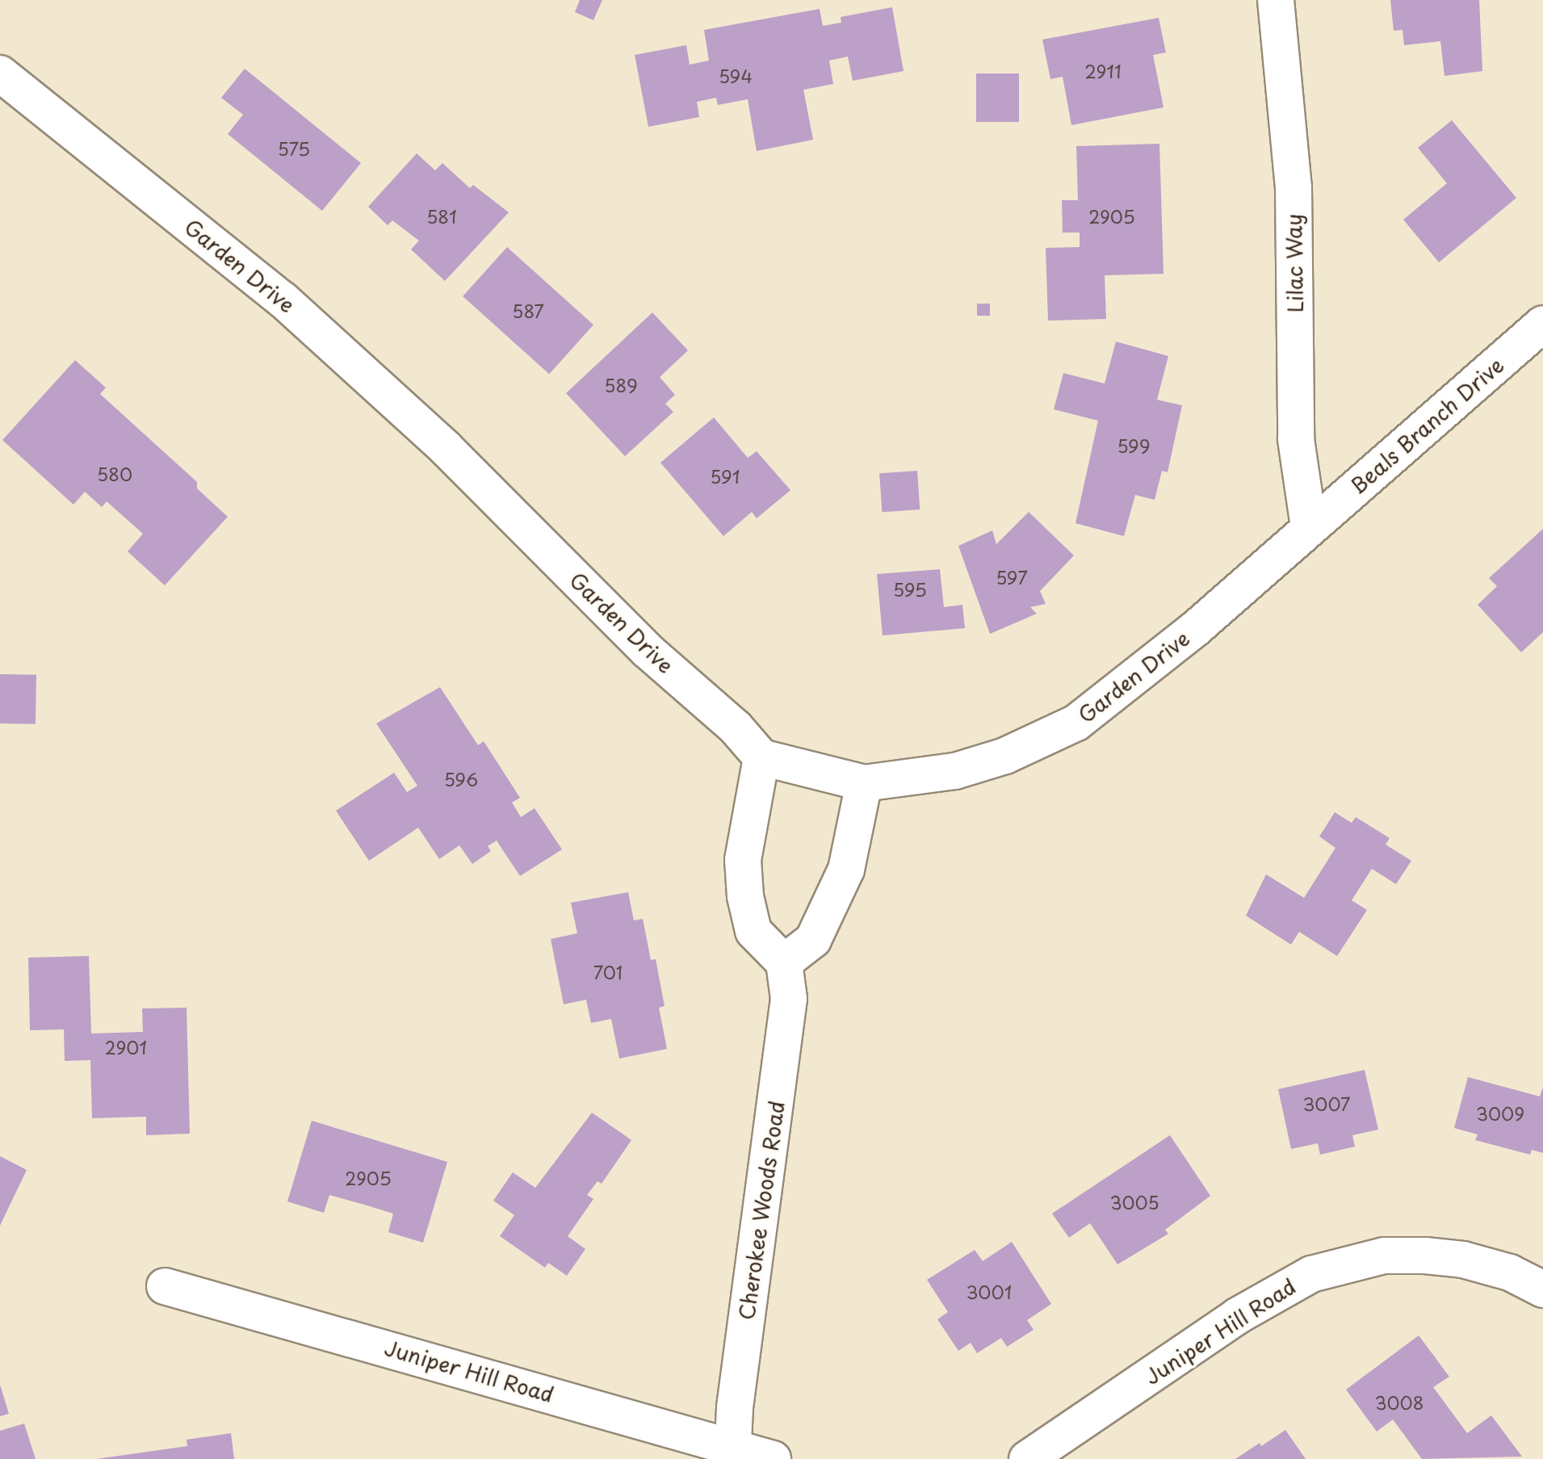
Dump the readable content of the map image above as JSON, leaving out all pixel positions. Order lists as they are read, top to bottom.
{
  "streets": {
    "street": [
      "Lilac Way",
      "Garden Drive",
      "Beals Branch Drive",
      "Cherokee Woods Road",
      "Juniper Hill Road"
    ]
  },
  "crossings": [
    ["Lilac Way", "Garden Drive"],
    ["Lilac Way", "Beals Branch Drive"],
    ["Garden Drive", "Beals Branch Drive"],
    ["Cherokee Woods Road", "Juniper Hill Road"]
  ],
  "house_numbers": [
    "2911",
    "594",
    "575",
    "581",
    "2905",
    "587",
    "589",
    "599",
    "580",
    "591",
    "597",
    "595",
    "596",
    "701",
    "2901",
    "3007",
    "3009",
    "2905",
    "3005",
    "3001",
    "3008"
  ]
}
